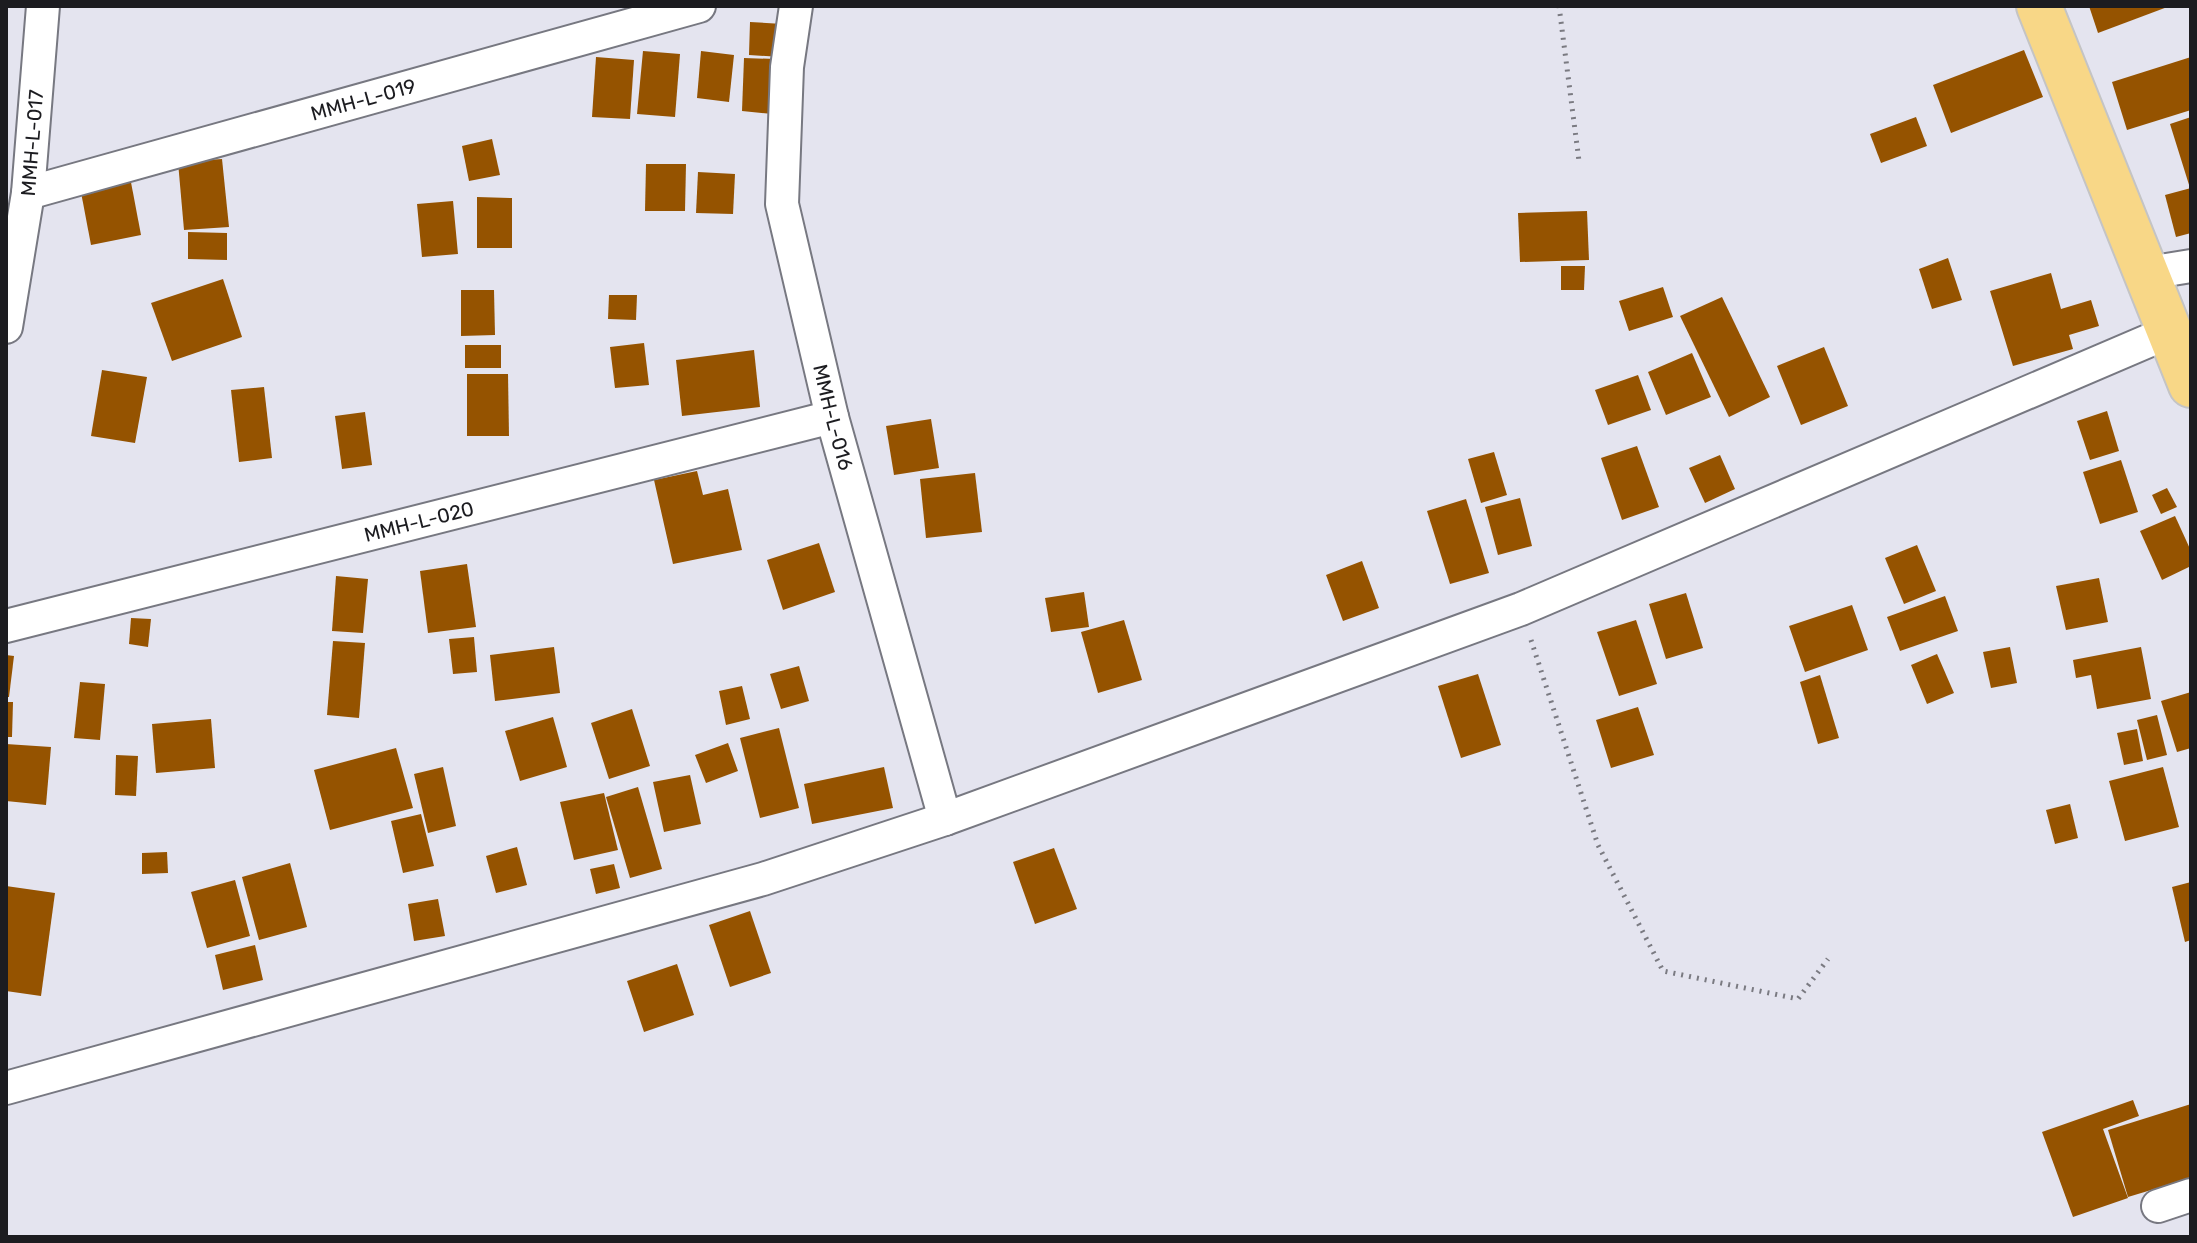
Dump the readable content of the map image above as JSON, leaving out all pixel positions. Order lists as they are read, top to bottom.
{
  "streets": {
    "street": [
      "MMH-L-019",
      "MMH-L-017",
      "MMH-L-016",
      "MMH-L-020"
    ]
  },
  "crossings": [
    ["MMH-L-019", "MMH-L-017"],
    ["MMH-L-016", "MMH-L-020"]
  ]
}
